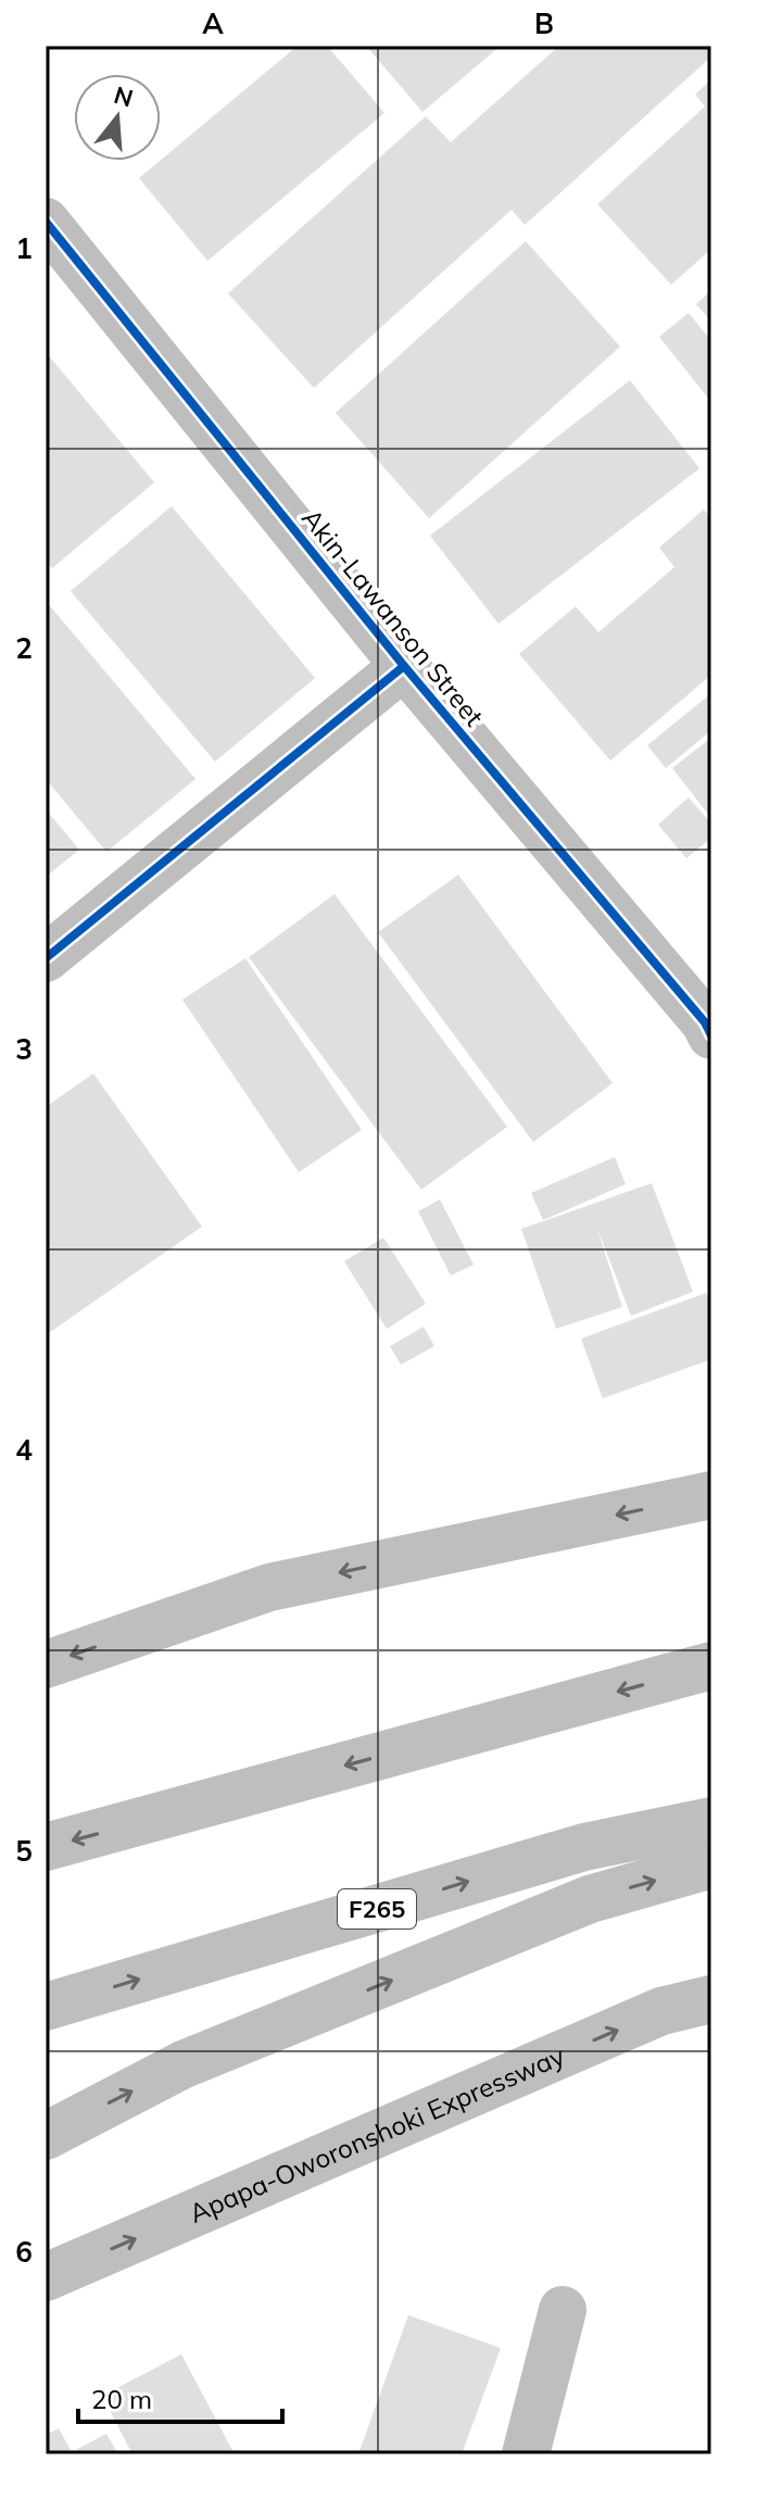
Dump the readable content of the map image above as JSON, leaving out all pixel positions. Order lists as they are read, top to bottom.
{
  "streets": {
    "main road": ["Akin-Lawanson Street", "F265", "Apapa-Oworonshoki Expressway"]
  },
  "scale_bar": "20 m",
  "north": "top",
  "grid": {
    "columns": ["A", "B"],
    "rows": [
      "1",
      "2",
      "3",
      "4",
      "5",
      "6"
    ]
  }
}
